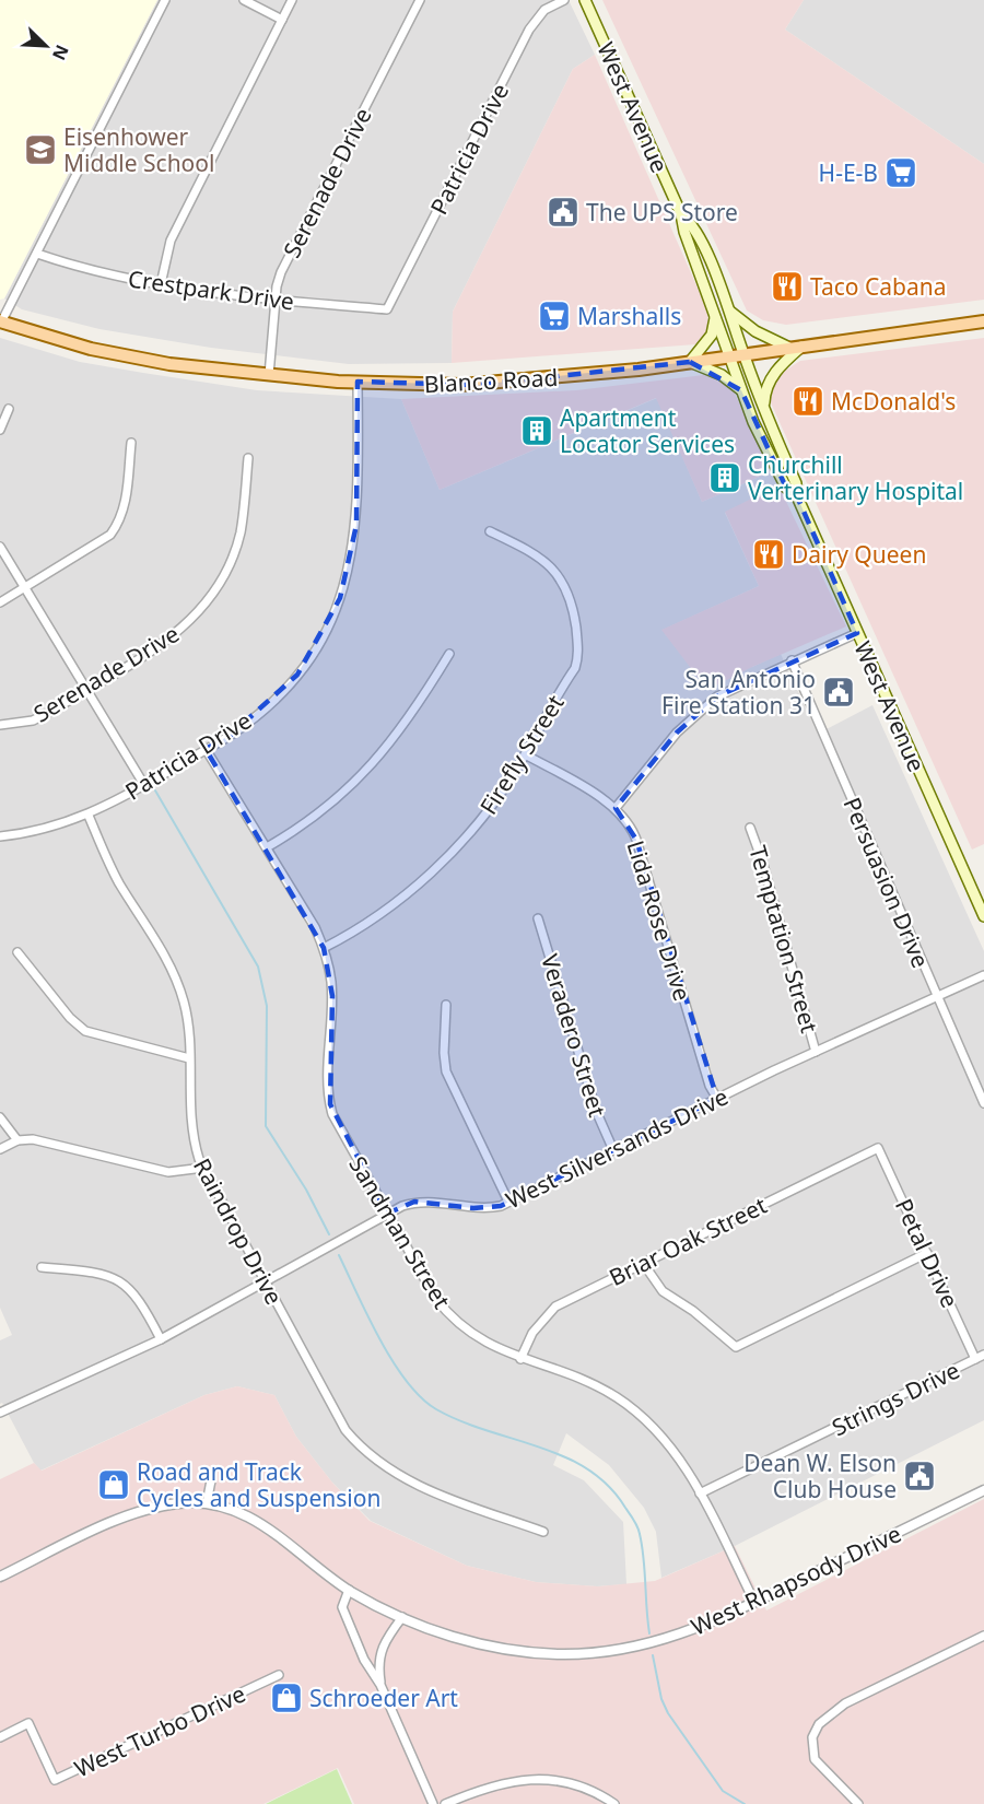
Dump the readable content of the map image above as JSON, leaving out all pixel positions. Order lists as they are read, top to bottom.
{
  "streets": {
    "main road": ["West Avenue", "Blanco Road"],
    "street": [
      "Patricia Drive",
      "Serenade Drive",
      "Crestpark Drive",
      "Firefly Street",
      "Persuasion Drive",
      "Lida Rose Drive",
      "Temptation Street",
      "Veradero Street",
      "West Silversands Drive",
      "Raindrop Drive",
      "Sandman Street",
      "Briar Oak Street",
      "Petal Drive",
      "Strings Drive",
      "West Rhapsody Drive",
      "West Turbo Drive"
    ]
  },
  "crossings": [
    ["West Avenue", "Blanco Road"],
    ["Patricia Drive", "Crestpark Drive"],
    ["Patricia Drive", "Blanco Road"],
    ["Patricia Drive", "Raindrop Drive"],
    ["Patricia Drive", "Sandman Street"],
    ["Serenade Drive", "Crestpark Drive"],
    ["Serenade Drive", "Blanco Road"],
    ["Firefly Street", "Lida Rose Drive"],
    ["Firefly Street", "Sandman Street"],
    ["Persuasion Drive", "West Silversands Drive"],
    ["Lida Rose Drive", "West Silversands Drive"],
    ["Temptation Street", "West Silversands Drive"],
    ["Veradero Street", "West Silversands Drive"],
    ["West Silversands Drive", "Raindrop Drive"],
    ["West Silversands Drive", "Sandman Street"],
    ["Sandman Street", "Briar Oak Street"],
    ["Sandman Street", "Strings Drive"],
    ["Sandman Street", "West Rhapsody Drive"],
    ["Briar Oak Street", "Petal Drive"],
    ["Petal Drive", "Strings Drive"]
  ],
  "places": {
    "school or university": ["Eisenhower Middle School"],
    "supermarket": ["H-E-B", "Marshalls"],
    "public building": ["The UPS Store", "San Antonio Fire Station 31", "Dean W. Elson Club House"],
    "restaurant": ["Taco Cabana", "McDonald's", "Dairy Queen"],
    "building": ["Apartment Locator Services", "Churchill Verterinary Hospital"],
    "shop": ["Road and Track Cycles and Suspension", "Schroeder Art"]
  },
  "north": "bottom right"
}
